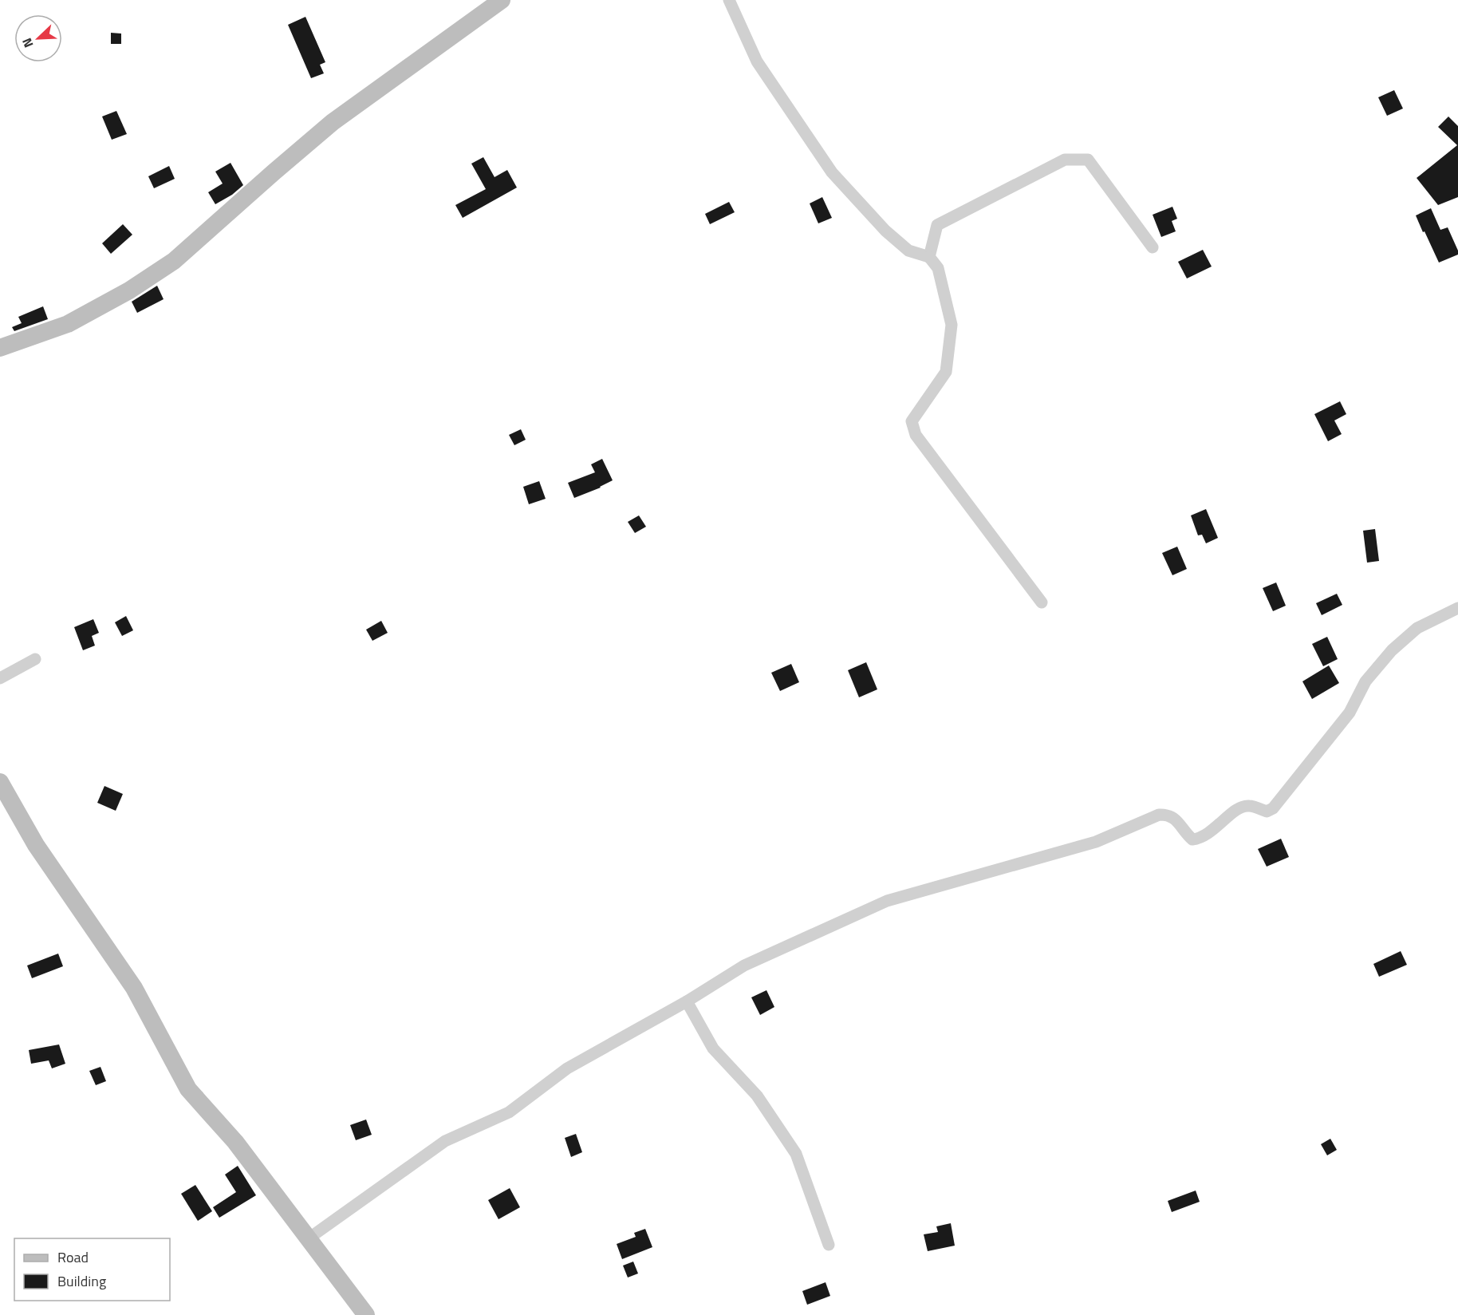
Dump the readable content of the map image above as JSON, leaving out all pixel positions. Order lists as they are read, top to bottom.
{
  "legend": ["Road", "Building"],
  "north": "bottom left"
}
